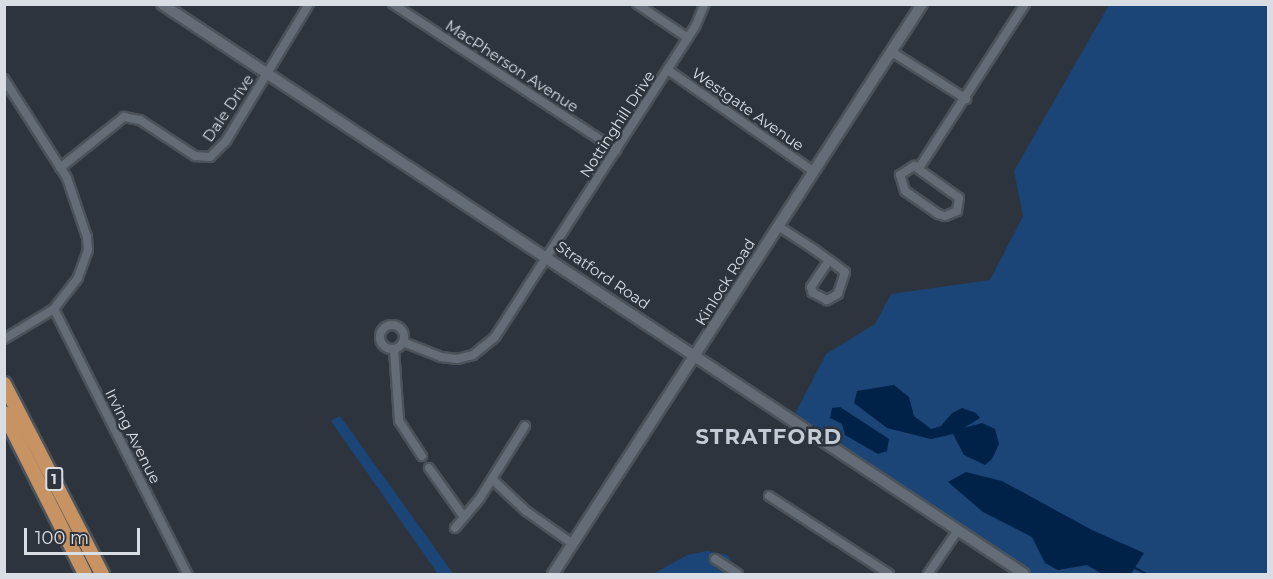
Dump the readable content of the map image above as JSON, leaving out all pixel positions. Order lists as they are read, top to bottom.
{
  "streets": {
    "highway": ["1"],
    "main road": ["Stratford Road", "Kinlock Road"],
    "street": [
      "MacPherson Avenue",
      "Dale Drive",
      "Westgate Avenue",
      "Nottinghill Drive",
      "Irving Avenue"
    ]
  },
  "crossings": [
    ["MacPherson Avenue", "Nottinghill Drive"],
    ["Dale Drive", "Stratford Road"],
    ["Westgate Avenue", "Nottinghill Drive"],
    ["Westgate Avenue", "Kinlock Road"],
    ["Nottinghill Drive", "Stratford Road"],
    ["Stratford Road", "Kinlock Road"]
  ],
  "districts": ["STRATFORD"],
  "scale_bar": "100 m"
}
